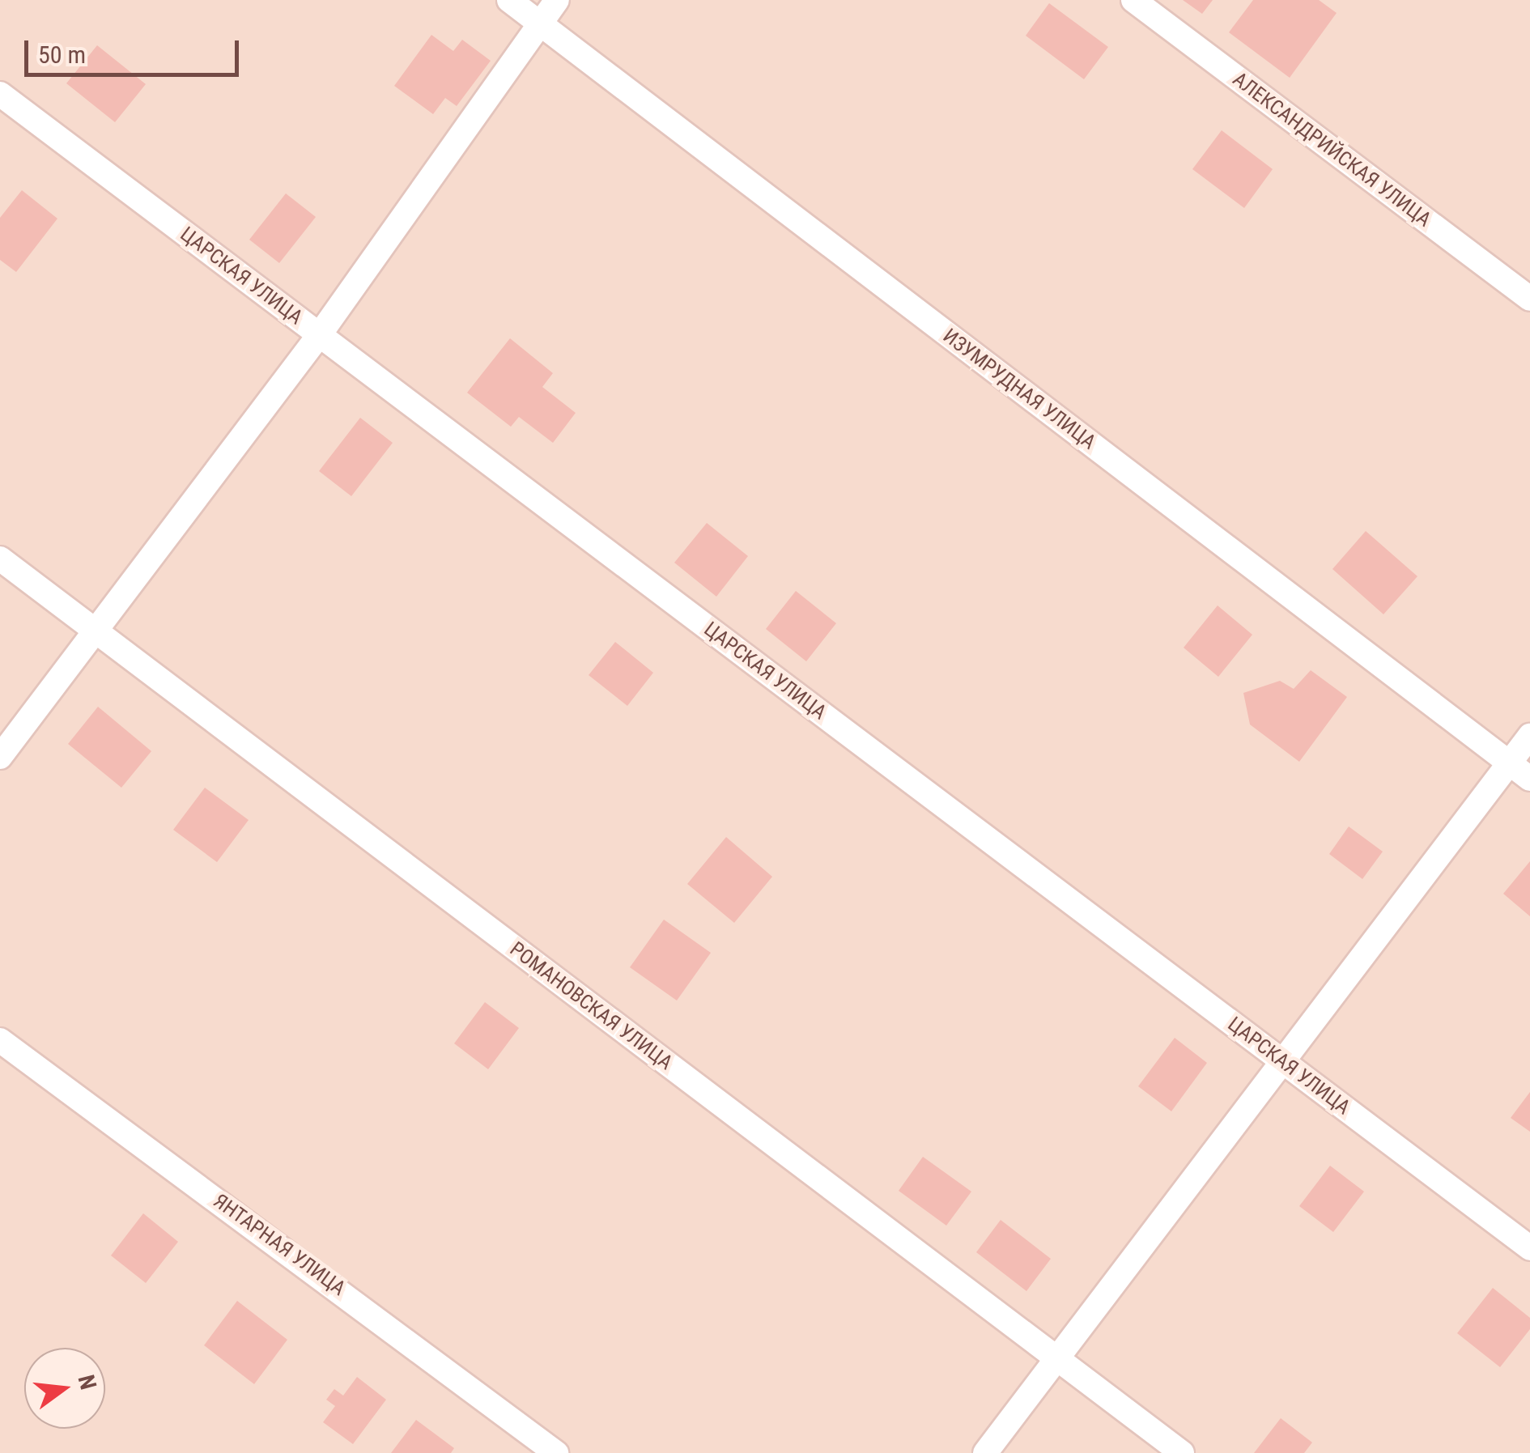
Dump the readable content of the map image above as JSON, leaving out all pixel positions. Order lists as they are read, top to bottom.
{
  "streets": {
    "street": [
      "АЛЕКСАНДРИЙСКАЯ УЛИЦА",
      "ЦАРСКАЯ УЛИЦА",
      "ИЗУМРУДНАЯ УЛИЦА",
      "РОМАНОВСКАЯ УЛИЦА",
      "ЯНТАРНАЯ УЛИЦА"
    ]
  },
  "scale_bar": "50 m",
  "north": "right"
}
